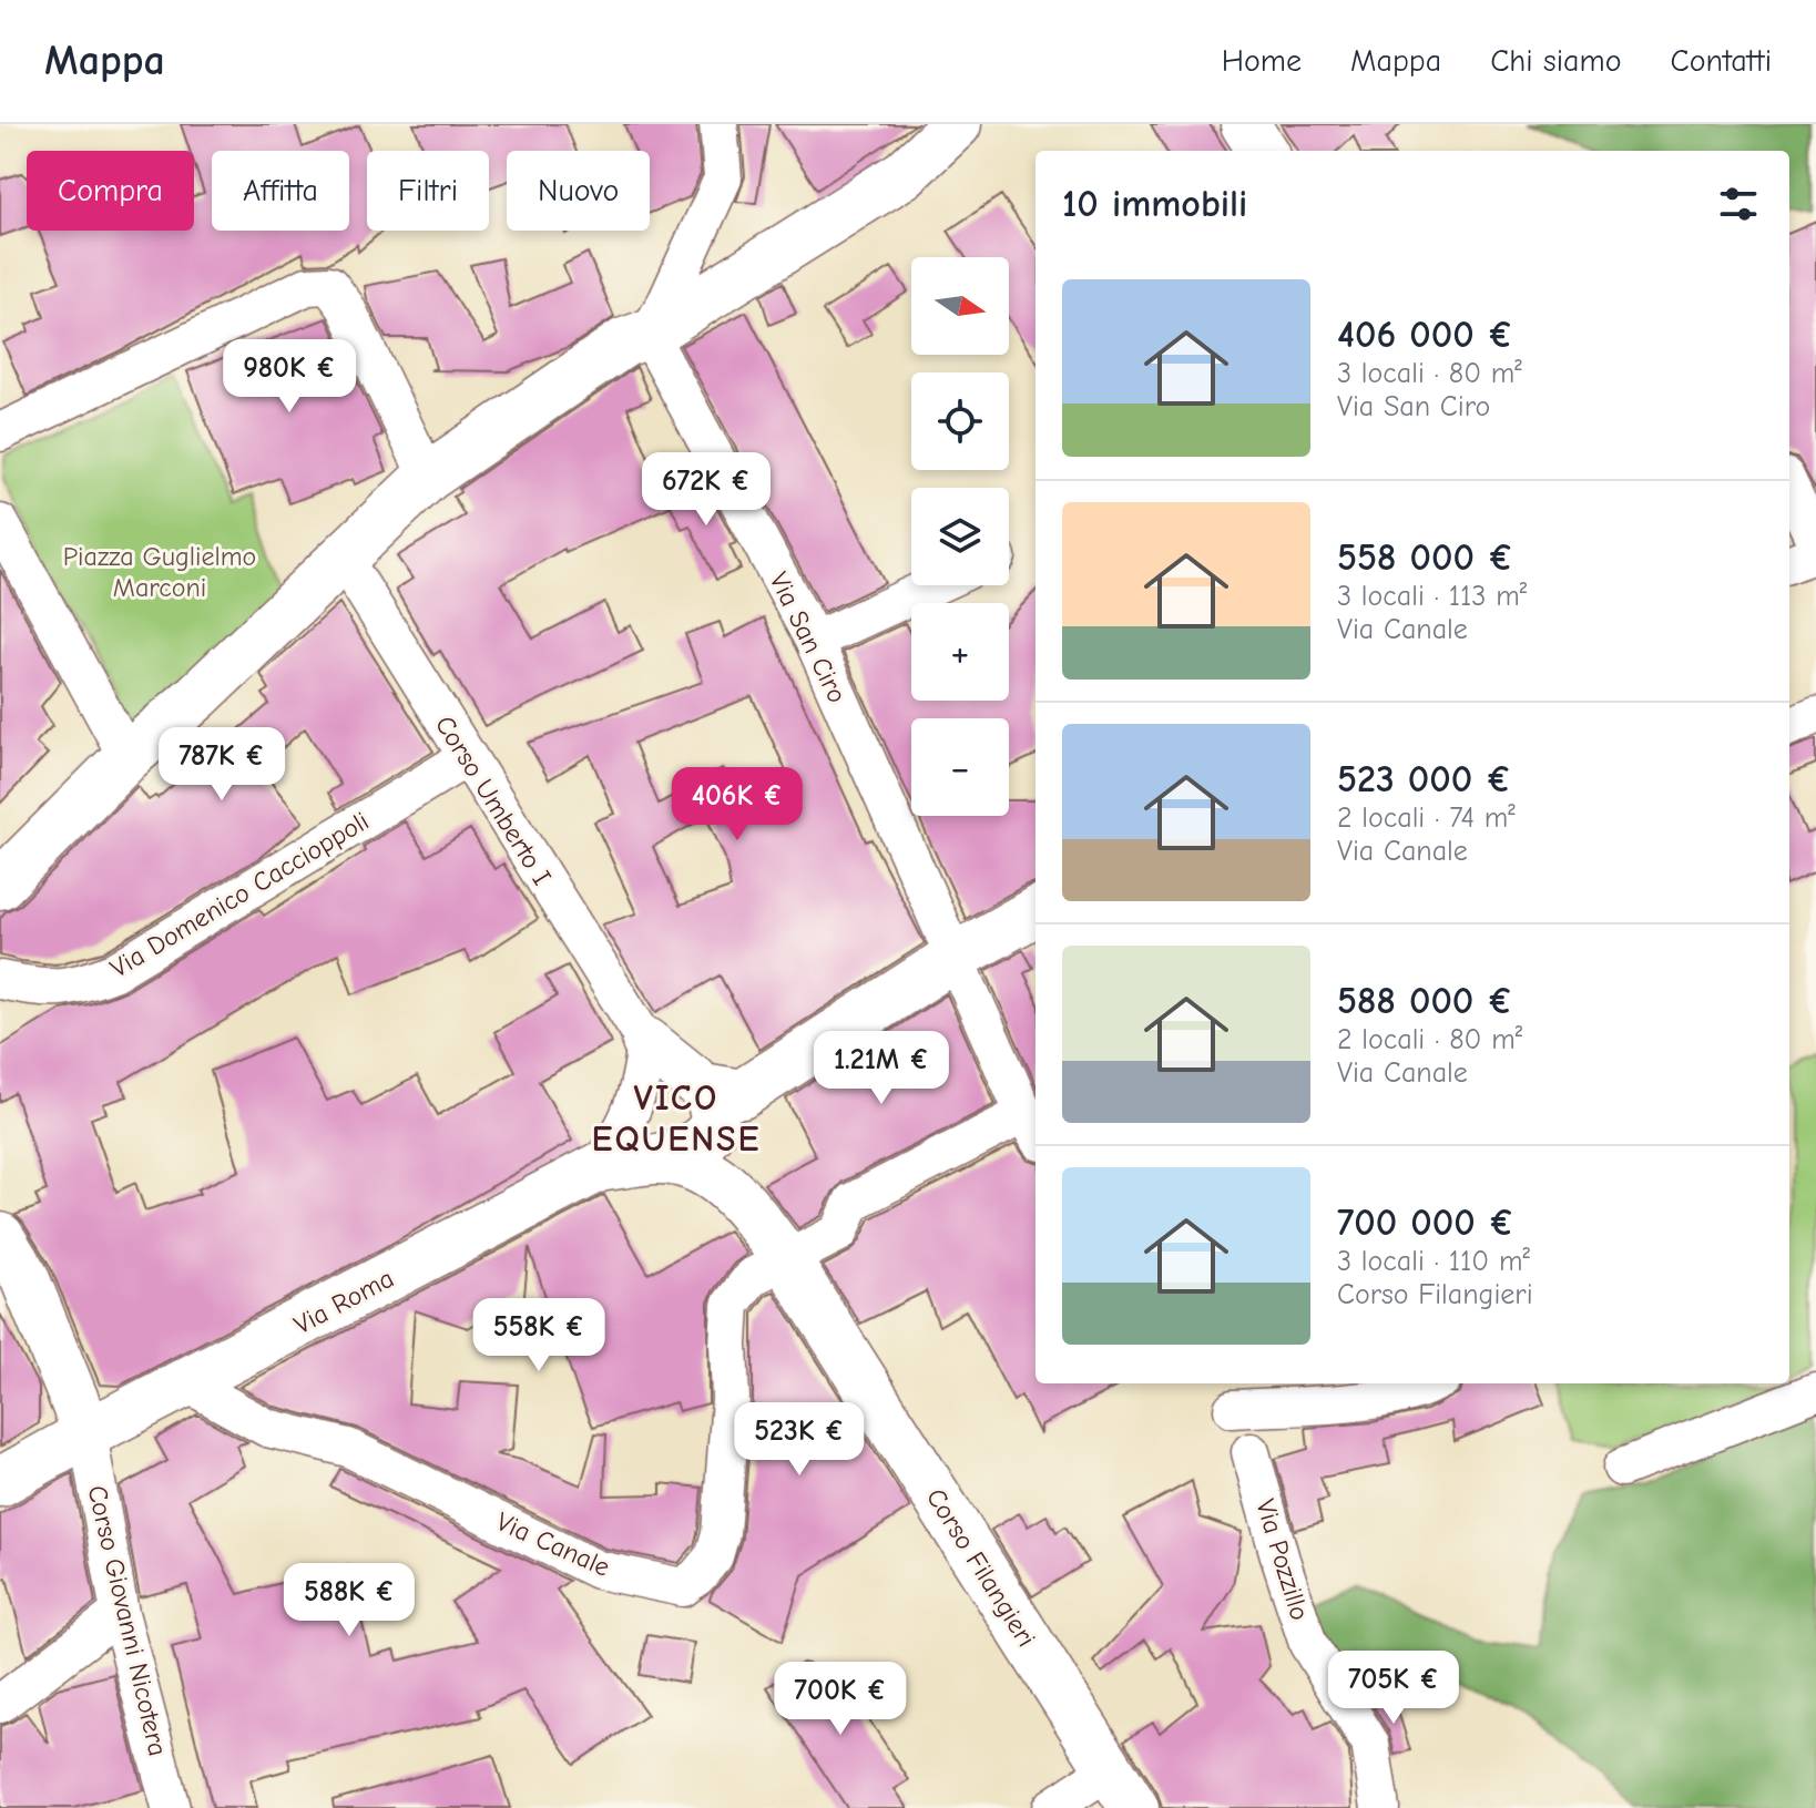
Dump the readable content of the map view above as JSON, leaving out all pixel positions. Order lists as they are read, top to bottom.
{
  "streets": {
    "street": [
      "Via San Ciro",
      "Corso Umberto I",
      "Via Domenico Caccioppoli",
      "Via Roma",
      "Via Canale",
      "Via Pozzillo",
      "Corso Filangieri",
      "Corso Giovanni Nicotera"
    ]
  },
  "crossings": [
    ["Corso Umberto I", "Via Domenico Caccioppoli"],
    ["Via Roma", "Via Canale"],
    ["Via Roma", "Corso Giovanni Nicotera"],
    ["Via Canale", "Corso Filangieri"]
  ],
  "districts": ["VICO EQUENSE"],
  "parks": ["Piazza Guglielmo Marconi"],
  "north": "right",
  "page": {
    "header": "Mappa",
    "nav": [
      "Home",
      "Mappa",
      "Chi siamo",
      "Contatti"
    ],
    "chip": [
      "Compra",
      "Affitta",
      "Filtri",
      "Nuovo"
    ],
    "heading": "10 immobili",
    "map_buttons": ["+", "−"],
    "list": [
      {
        "name": "406 000 €",
        "note": "3 locali · 80 m² · Via San Ciro"
      },
      {
        "name": "558 000 €",
        "note": "3 locali · 113 m² · Via Canale"
      },
      {
        "name": "523 000 €",
        "note": "2 locali · 74 m² · Via Canale"
      },
      {
        "name": "588 000 €",
        "note": "2 locali · 80 m² · Via Canale"
      },
      {
        "name": "700 000 €",
        "note": "3 locali · 110 m² · Corso Filangieri"
      }
    ],
    "price": [
      "980K €",
      "672K €",
      "787K €",
      "406K €",
      "1.21M €",
      "558K €",
      "523K €",
      "588K €",
      "705K €",
      "700K €"
    ]
  }
}
